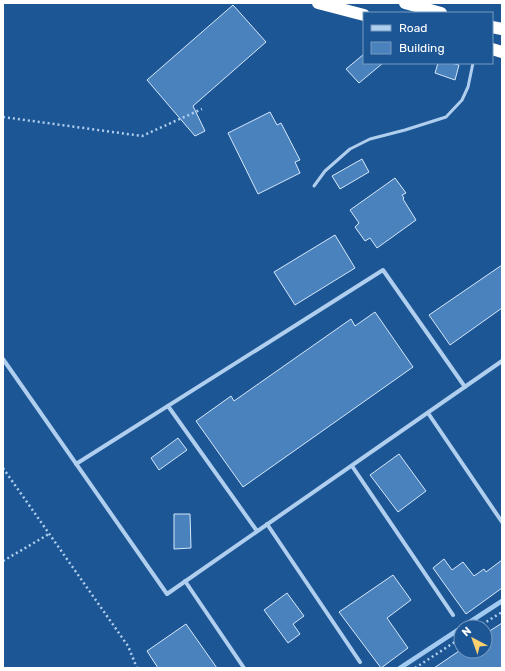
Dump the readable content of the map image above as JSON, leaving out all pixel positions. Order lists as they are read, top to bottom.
{
  "legend": ["Road", "Building"],
  "north": "top left"
}
